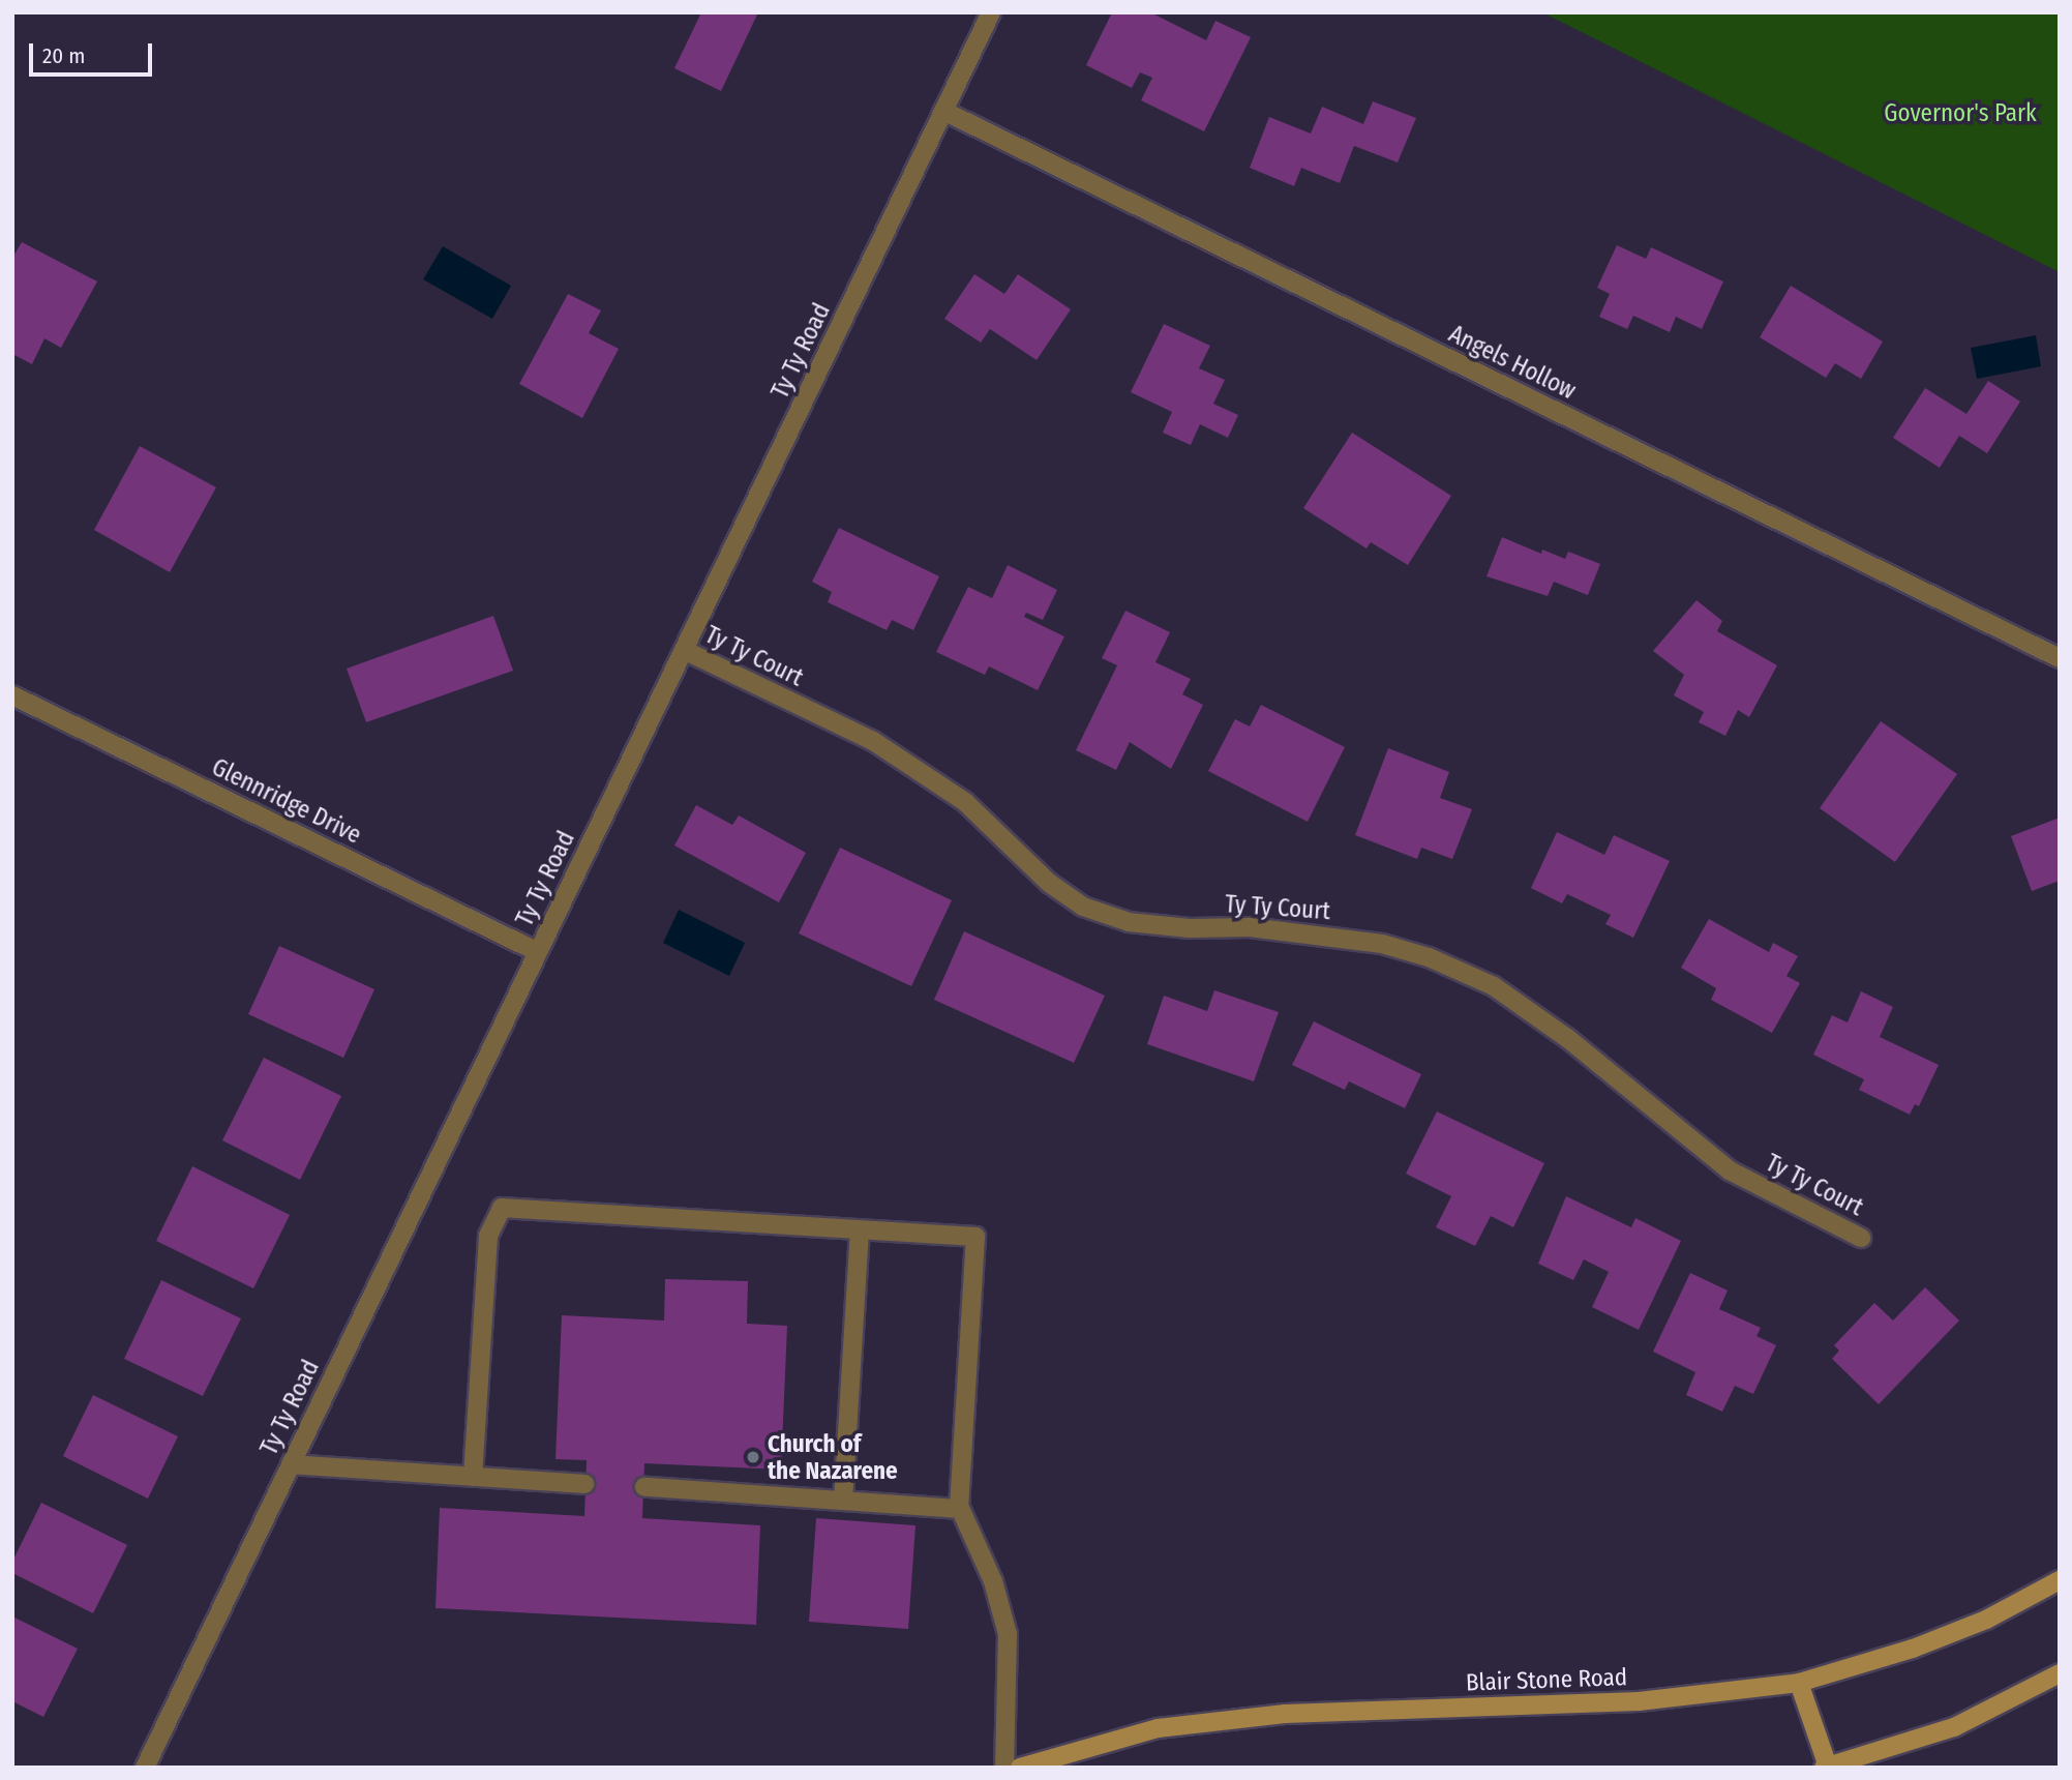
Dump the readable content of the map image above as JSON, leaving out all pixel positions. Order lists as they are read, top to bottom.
{
  "streets": {
    "main road": ["Blair Stone Road"],
    "street": [
      "Ty Ty Road",
      "Angels Hollow",
      "Ty Ty Court",
      "Glennridge Drive"
    ]
  },
  "crossings": [
    ["Ty Ty Road", "Angels Hollow"],
    ["Ty Ty Road", "Ty Ty Court"],
    ["Ty Ty Road", "Glennridge Drive"]
  ],
  "parks": ["Governor's Park"],
  "places": ["Church of the Nazarene"],
  "scale_bar": "20 m"
}
